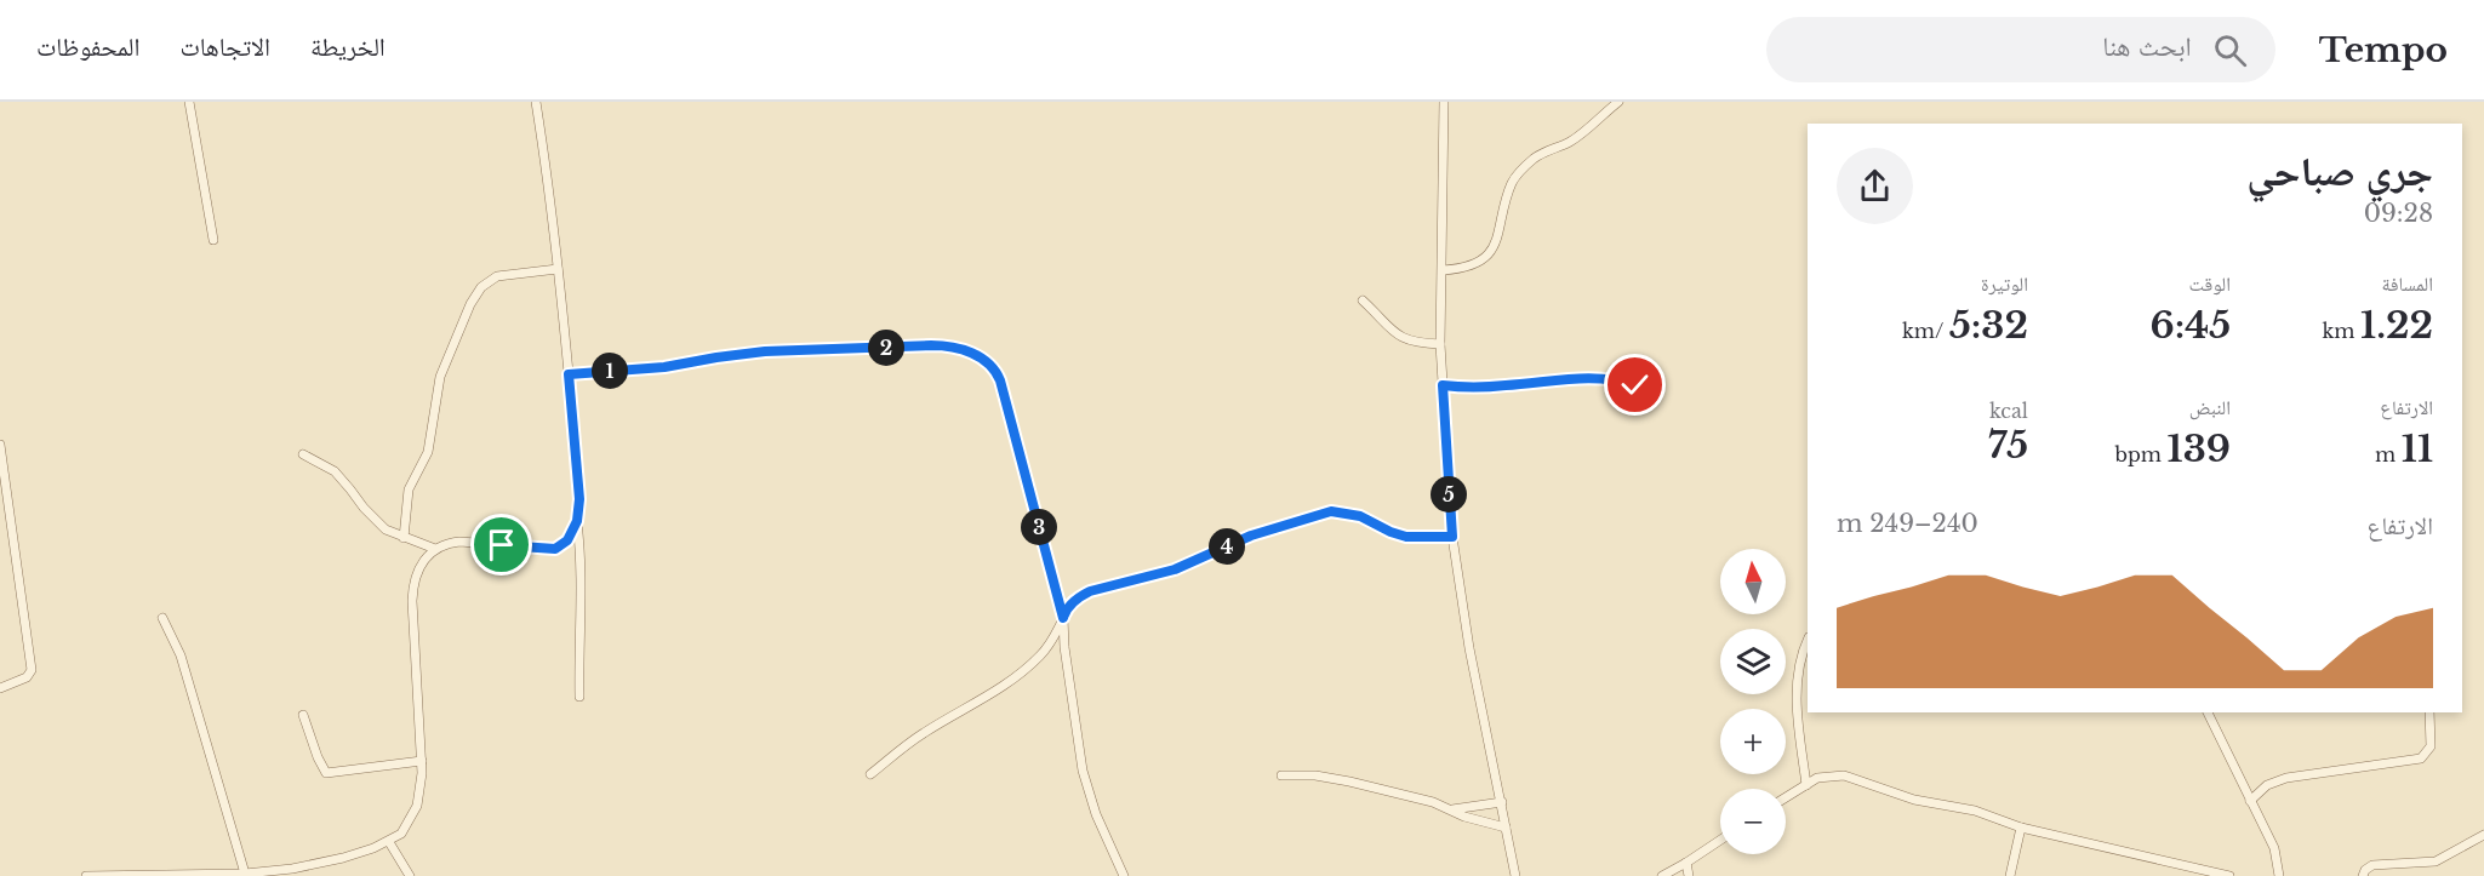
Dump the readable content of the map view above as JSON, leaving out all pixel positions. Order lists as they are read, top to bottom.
{
  "north": "top",
  "page": {
    "header": "Tempo",
    "search": "ابحث هنا",
    "nav": ["الخريطة", "الاتجاهات", "المحفوظات"],
    "heading": ["جري صباحي", "09:28"],
    "stats": [
      ["المسافة", "1.22 km"],
      ["الوقت", "6:45"],
      ["الوتيرة", "5:32 /km"],
      ["الارتفاع", "11 m"],
      ["النبض", "139 bpm"],
      ["kcal", "75"]
    ],
    "pins": [
      "2",
      "1",
      "5",
      "3",
      "4"
    ],
    "chart": ["الارتفاع", "240–249 m"],
    "map_buttons": ["+", "−"]
  }
}
